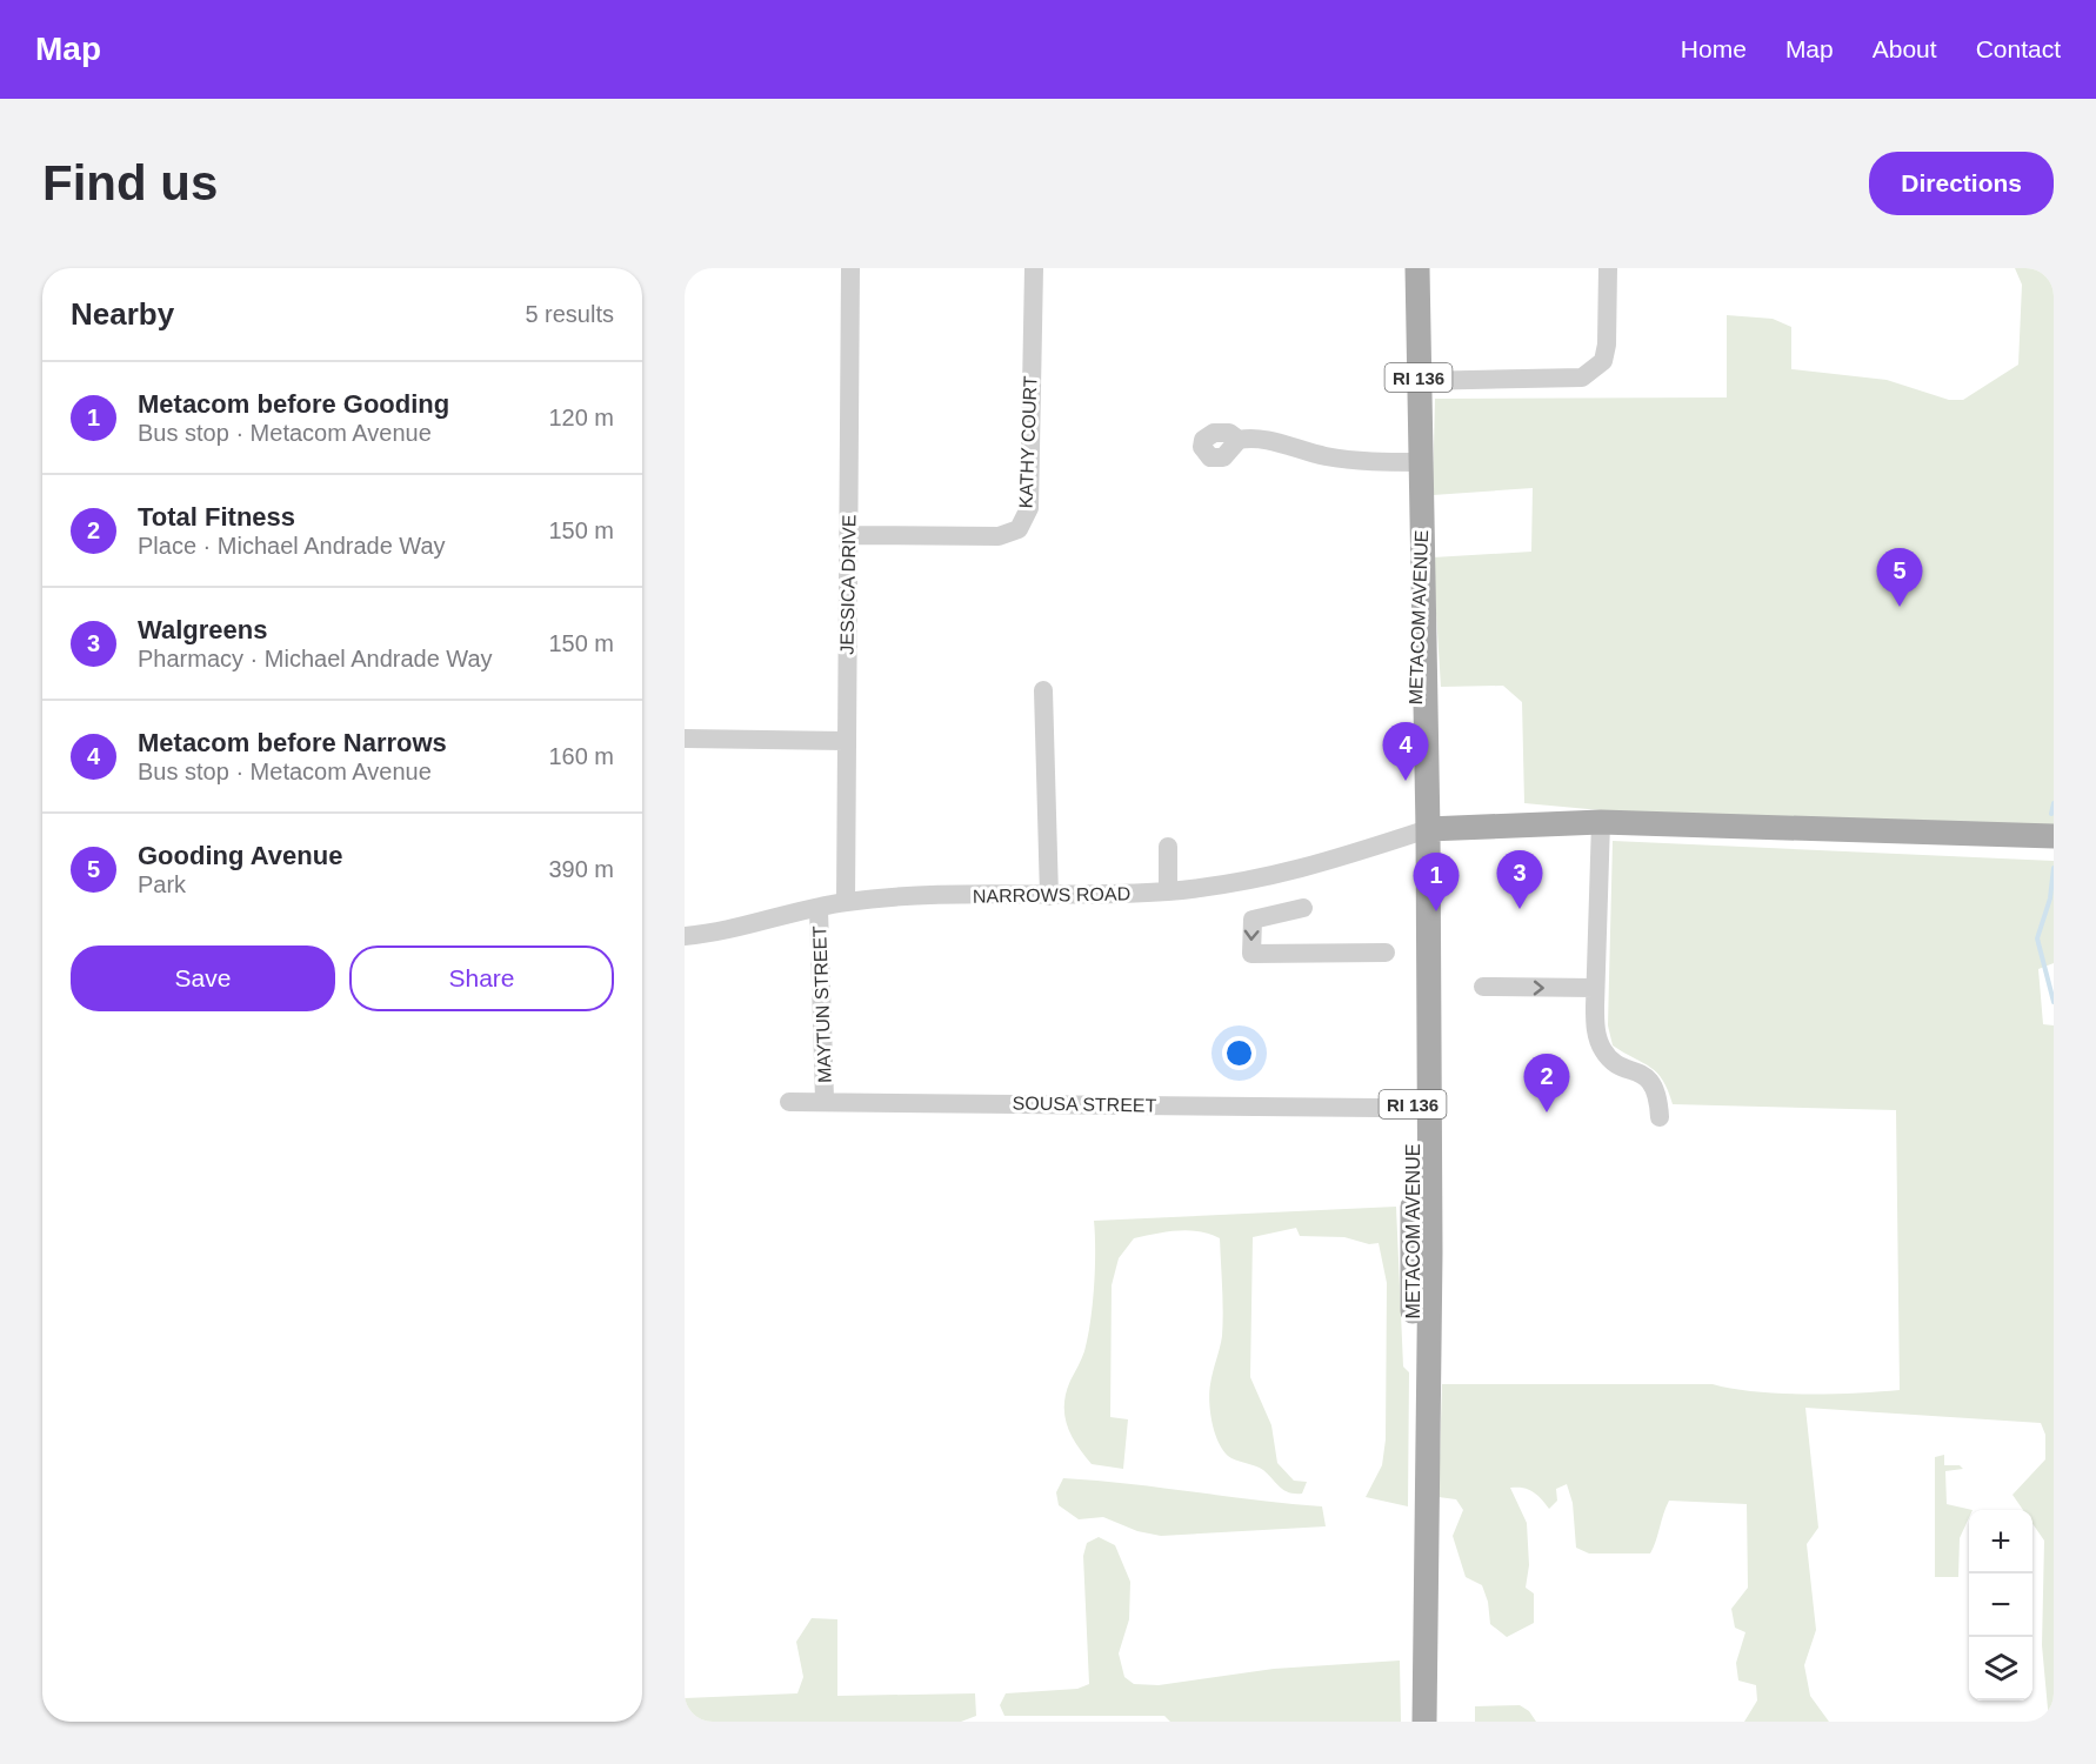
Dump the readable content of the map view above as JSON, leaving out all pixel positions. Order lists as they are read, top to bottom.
{
  "streets": {
    "main road": ["RI 136", "METACOM AVENUE"],
    "street": [
      "KATHY COURT",
      "JESSICA DRIVE",
      "NARROWS ROAD",
      "MAYTUN STREET",
      "SOUSA STREET"
    ]
  },
  "crossings": [
    ["KATHY COURT", "JESSICA DRIVE"],
    ["JESSICA DRIVE", "NARROWS ROAD"],
    ["METACOM AVENUE", "NARROWS ROAD"],
    ["NARROWS ROAD", "MAYTUN STREET"],
    ["MAYTUN STREET", "SOUSA STREET"]
  ],
  "page": {
    "header": "Map",
    "nav": [
      "Home",
      "Map",
      "About",
      "Contact"
    ],
    "buttons": [
      "Directions",
      ["Save", "Share"]
    ],
    "title": "Find us",
    "heading": ["Nearby", "5 results"],
    "list": [
      {
        "mark": "1",
        "name": "Metacom before Gooding",
        "note": "Bus stop · Metacom Avenue",
        "value": "120 m"
      },
      {
        "mark": "2",
        "name": "Total Fitness",
        "note": "Place · Michael Andrade Way",
        "value": "150 m"
      },
      {
        "mark": "3",
        "name": "Walgreens",
        "note": "Pharmacy · Michael Andrade Way",
        "value": "150 m"
      },
      {
        "mark": "4",
        "name": "Metacom before Narrows",
        "note": "Bus stop · Metacom Avenue",
        "value": "160 m"
      },
      {
        "mark": "5",
        "name": "Gooding Avenue",
        "note": "Park",
        "value": "390 m"
      }
    ],
    "pins": [
      "5",
      "4",
      "3",
      "1",
      "2"
    ],
    "map_buttons": ["+", "−"]
  }
}
